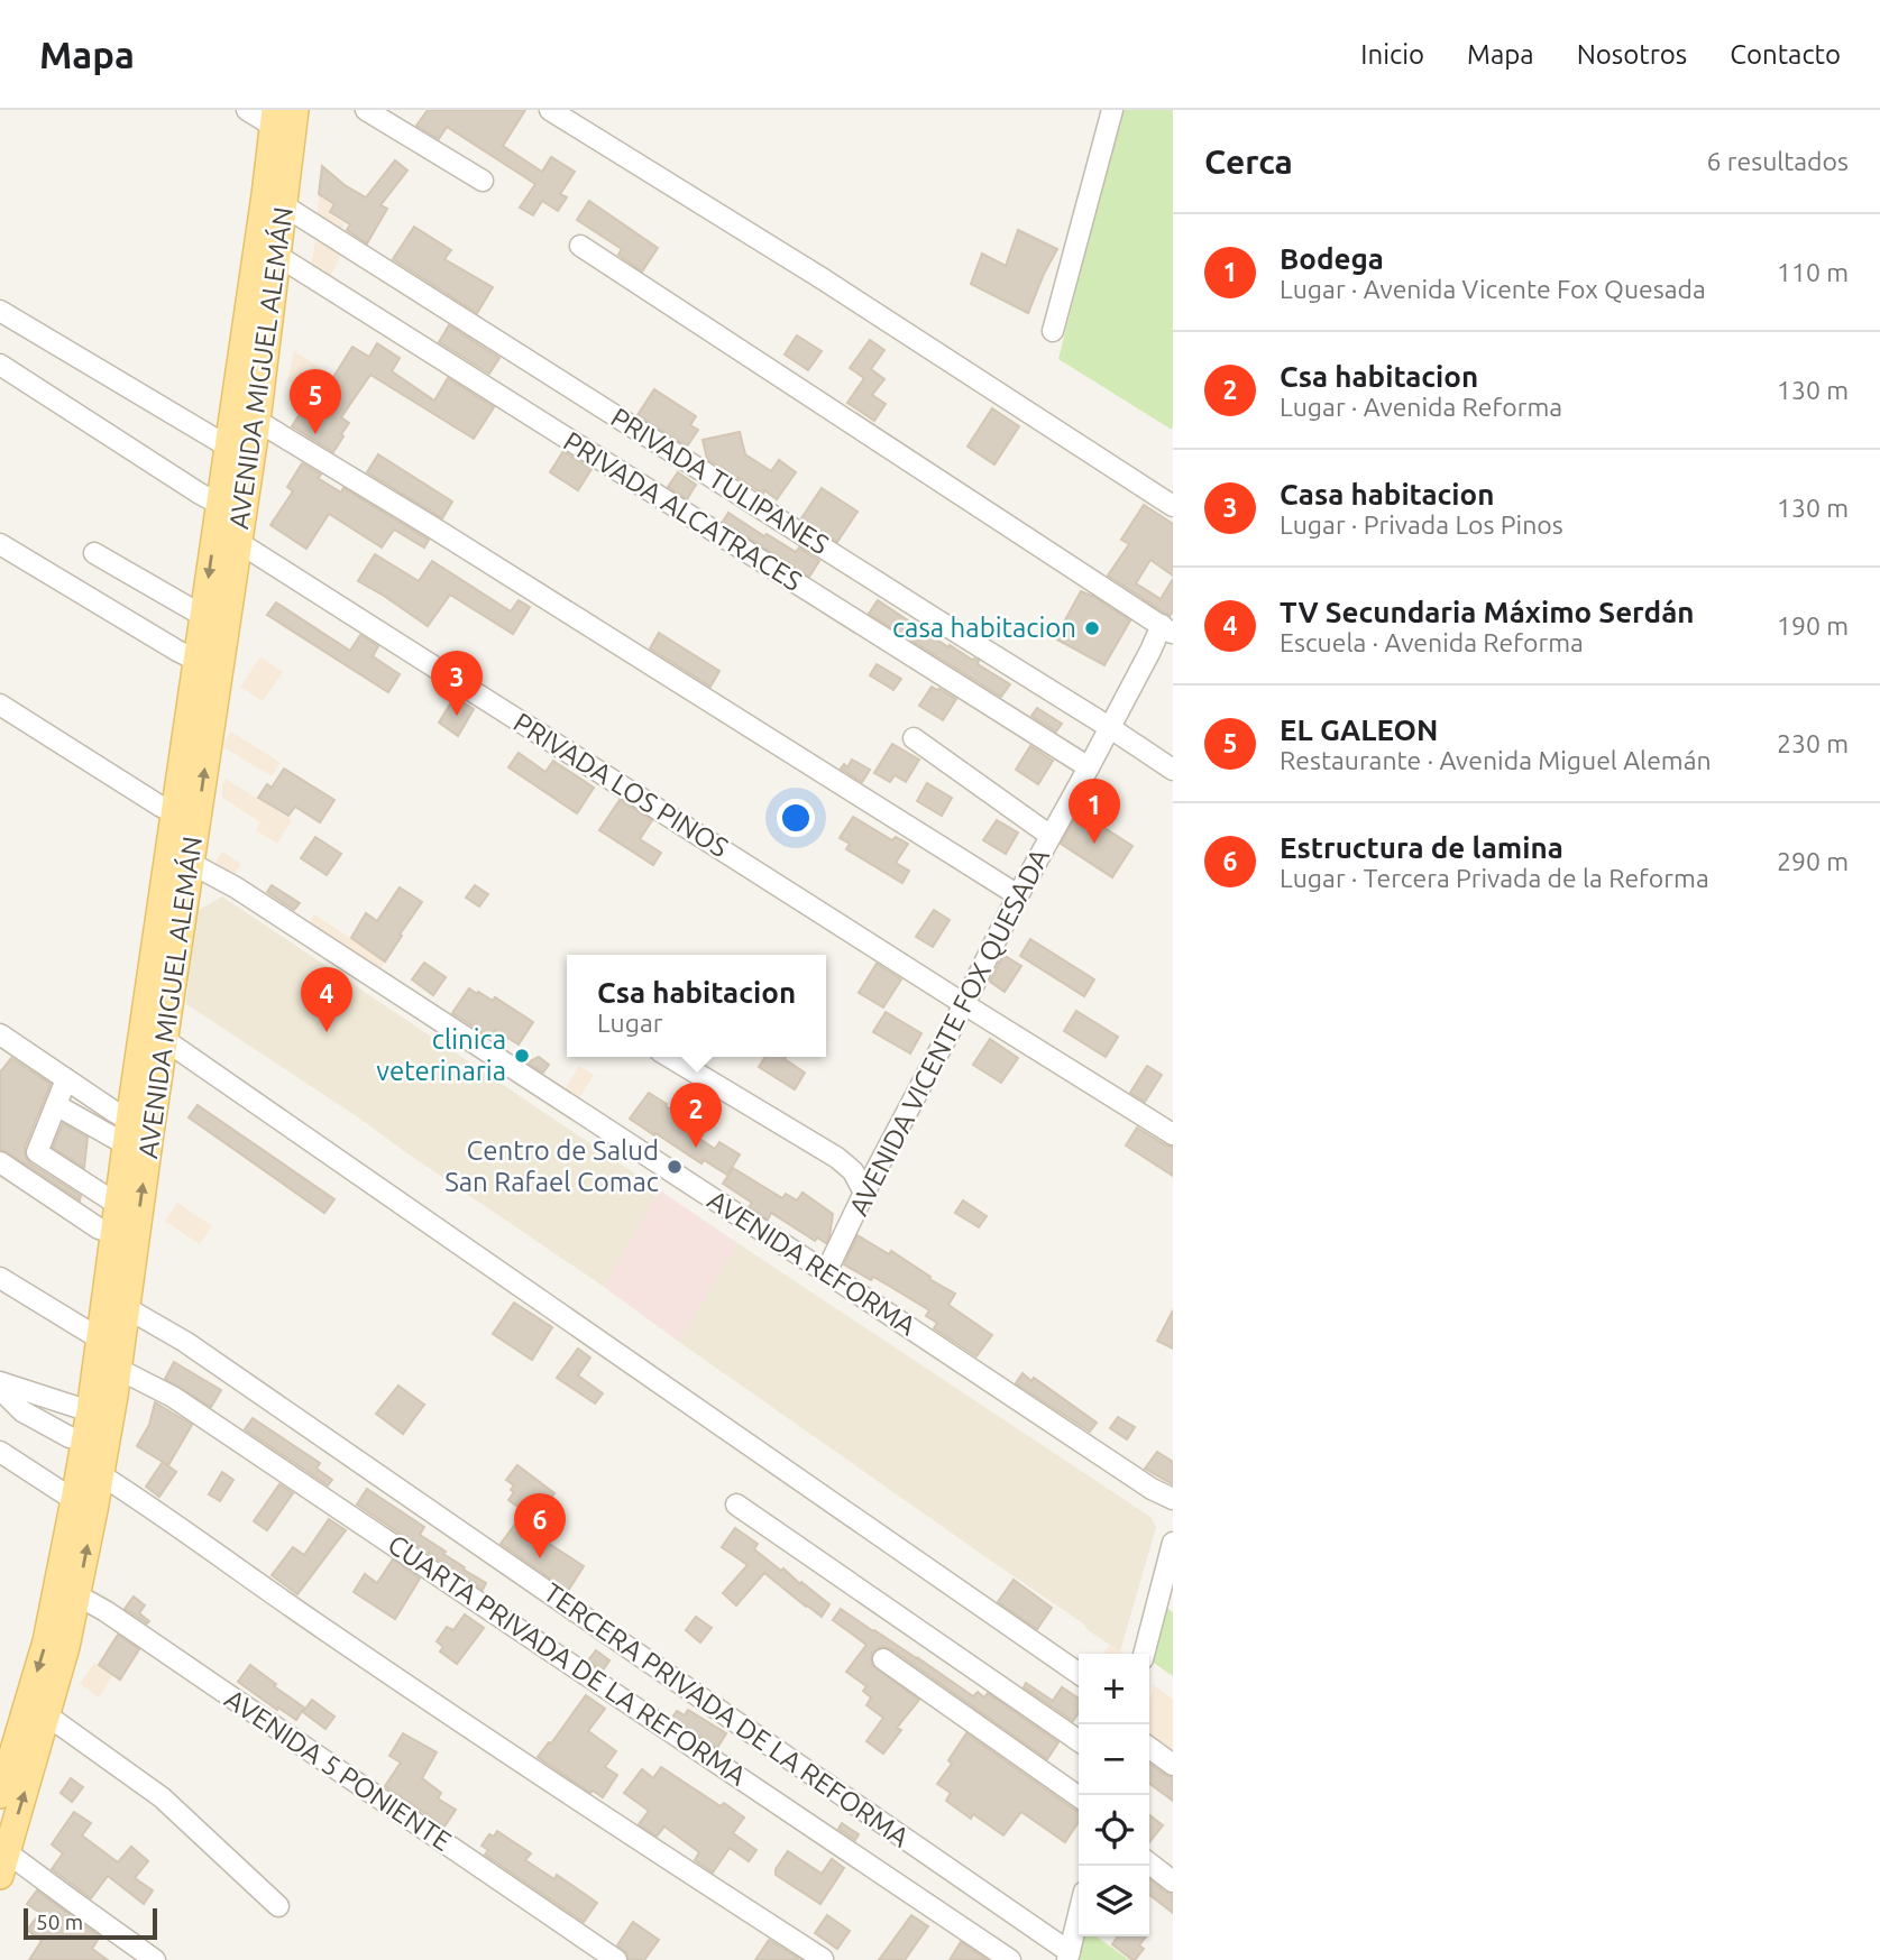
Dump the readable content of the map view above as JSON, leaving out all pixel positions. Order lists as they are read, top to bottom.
{
  "streets": {
    "main road": ["AVENIDA MIGUEL ALEMÁN"],
    "street": [
      "PRIVADA TULIPANES",
      "PRIVADA ALCATRACES",
      "PRIVADA LOS PINOS",
      "AVENIDA VICENTE FOX QUESADA",
      "AVENIDA REFORMA",
      "CUARTA PRIVADA DE LA REFORMA",
      "TERCERA PRIVADA DE LA REFORMA",
      "AVENIDA 5 PONIENTE"
    ]
  },
  "crossings": [
    ["AVENIDA MIGUEL ALEMÁN", "PRIVADA TULIPANES"],
    ["AVENIDA MIGUEL ALEMÁN", "PRIVADA ALCATRACES"],
    ["AVENIDA MIGUEL ALEMÁN", "PRIVADA LOS PINOS"],
    ["AVENIDA MIGUEL ALEMÁN", "AVENIDA REFORMA"],
    ["AVENIDA MIGUEL ALEMÁN", "CUARTA PRIVADA DE LA REFORMA"],
    ["AVENIDA MIGUEL ALEMÁN", "TERCERA PRIVADA DE LA REFORMA"],
    ["AVENIDA MIGUEL ALEMÁN", "AVENIDA 5 PONIENTE"],
    ["PRIVADA TULIPANES", "AVENIDA VICENTE FOX QUESADA"],
    ["PRIVADA ALCATRACES", "AVENIDA VICENTE FOX QUESADA"],
    ["PRIVADA LOS PINOS", "AVENIDA VICENTE FOX QUESADA"],
    ["AVENIDA VICENTE FOX QUESADA", "AVENIDA REFORMA"]
  ],
  "places": ["casa habitacion", "clinica veterinaria", "Centro de Salud San Rafael Comac"],
  "scale_bar": "50 m",
  "page": {
    "header": "Mapa",
    "nav": [
      "Inicio",
      "Mapa",
      "Nosotros",
      "Contacto"
    ],
    "heading": ["Cerca", "6 resultados"],
    "list": [
      {
        "mark": "1",
        "name": "Bodega",
        "note": "Lugar · Avenida Vicente Fox Quesada",
        "value": "110 m"
      },
      {
        "mark": "2",
        "name": "Csa habitacion",
        "note": "Lugar · Avenida Reforma",
        "value": "130 m"
      },
      {
        "mark": "3",
        "name": "Casa habitacion",
        "note": "Lugar · Privada Los Pinos",
        "value": "130 m"
      },
      {
        "mark": "4",
        "name": "TV Secundaria Máximo Serdán",
        "note": "Escuela · Avenida Reforma",
        "value": "190 m"
      },
      {
        "mark": "5",
        "name": "EL GALEON",
        "note": "Restaurante · Avenida Miguel Alemán",
        "value": "230 m"
      },
      {
        "mark": "6",
        "name": "Estructura de lamina",
        "note": "Lugar · Tercera Privada de la Reforma",
        "value": "290 m"
      }
    ],
    "pins": [
      "5",
      "3",
      "1",
      "4",
      "2",
      "6"
    ],
    "popup": ["Csa habitacion", "Lugar"],
    "map_buttons": ["+", "−"],
    "scale": "50 m"
  }
}
